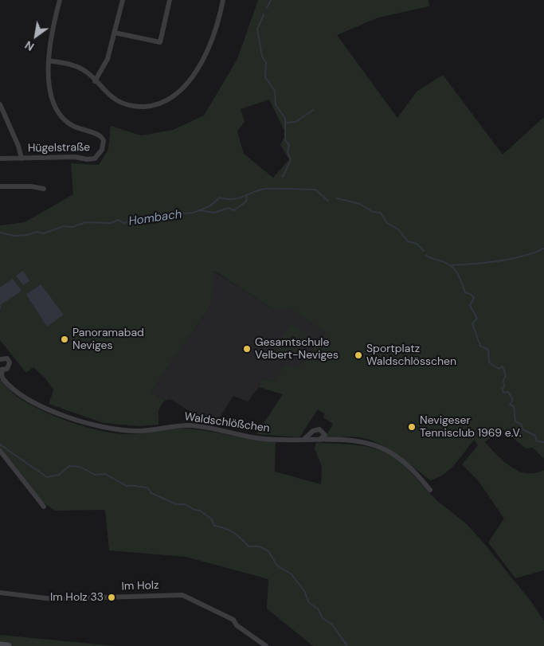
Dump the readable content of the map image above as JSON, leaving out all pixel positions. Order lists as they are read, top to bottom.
{
  "streets": {
    "street": ["Hügelstraße", "Waldschlößchen", "Im Holz"]
  },
  "water": ["Hombach"],
  "places": [
    "Panoramabad Neviges",
    "Gesamtschule Velbert-Neviges",
    "Sportplatz Waldschlösschen",
    "Nevigeser Tennisclub 1969 e.V.",
    "Im Holz 33"
  ],
  "north": "bottom left"
}
